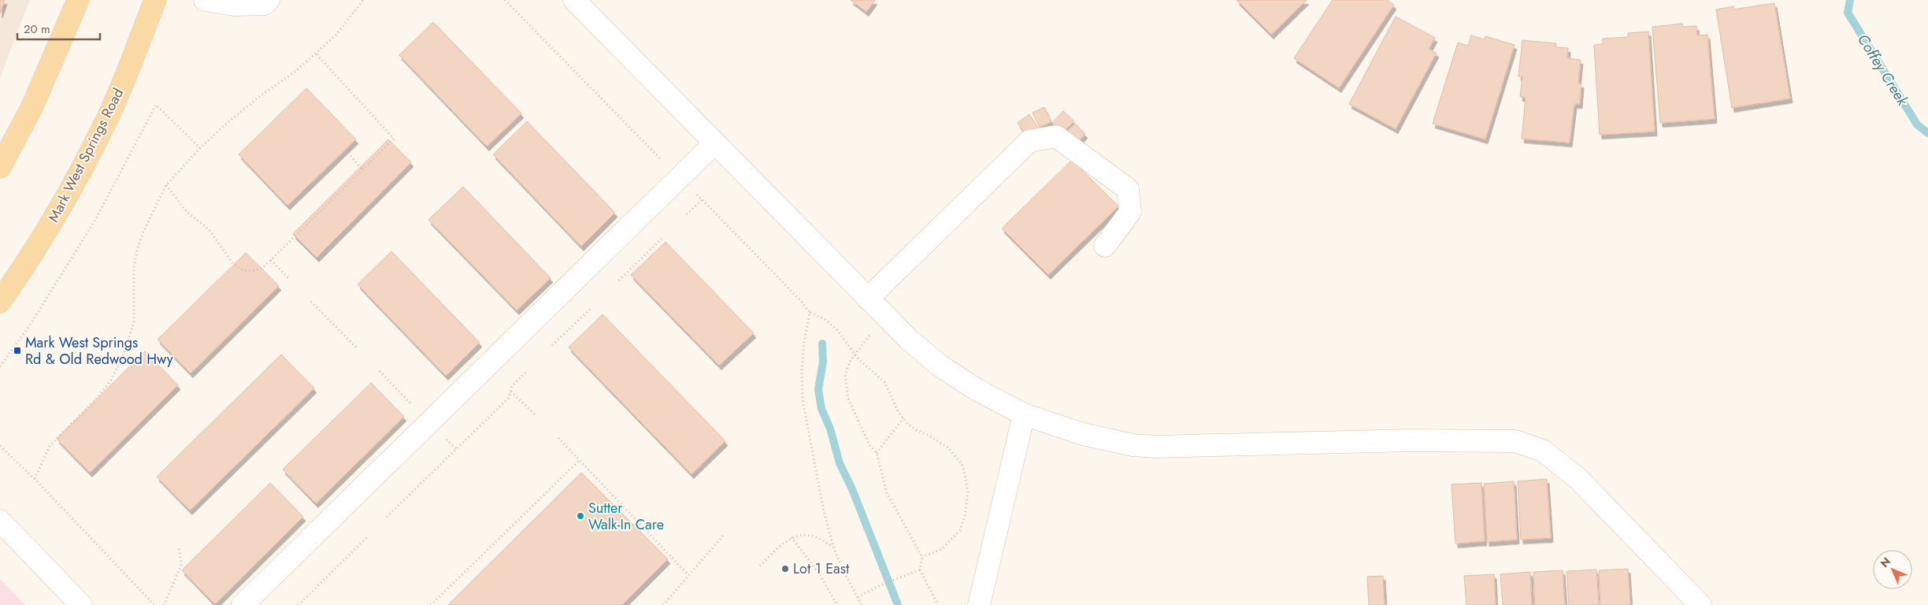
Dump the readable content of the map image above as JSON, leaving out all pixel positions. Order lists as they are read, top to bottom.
{
  "streets": {
    "main road": ["Mark West Springs Road"]
  },
  "water": ["Coffey Creek"],
  "places": {
    "transit": ["Mark West Springs Rd & Old Redwood Hwy"],
    "other": ["Sutter Walk-In Care", "Lot 1 East"]
  },
  "scale_bar": "20 m",
  "north": "top left"
}
